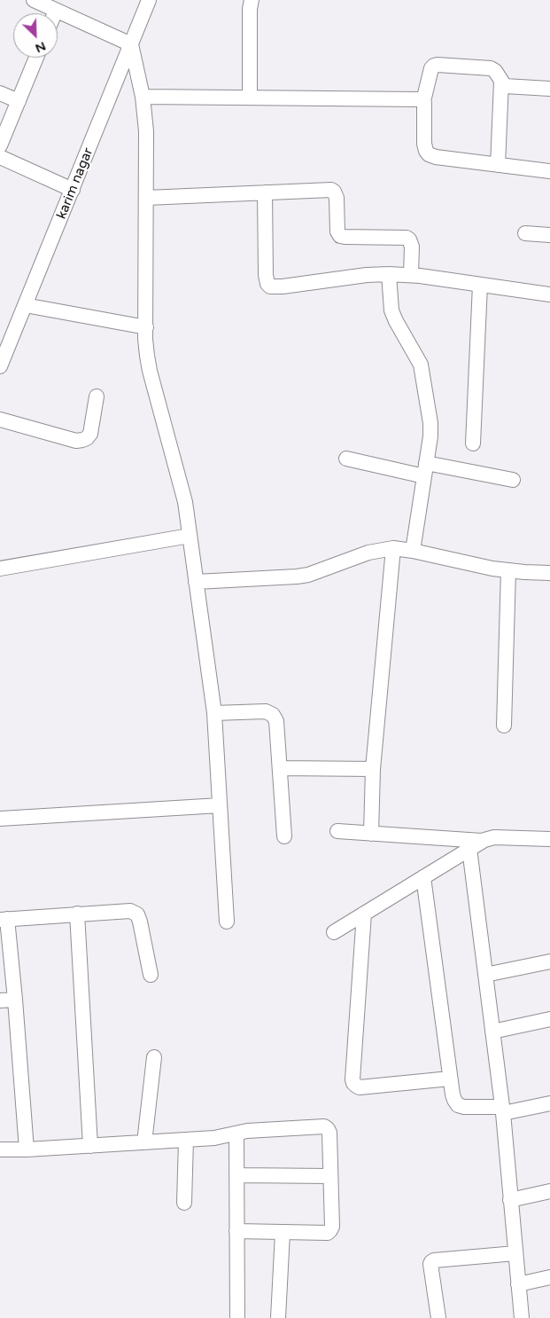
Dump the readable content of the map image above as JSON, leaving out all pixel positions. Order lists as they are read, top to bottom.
{
  "streets": {
    "street": ["karim nagar"]
  },
  "north": "bottom right"
}
